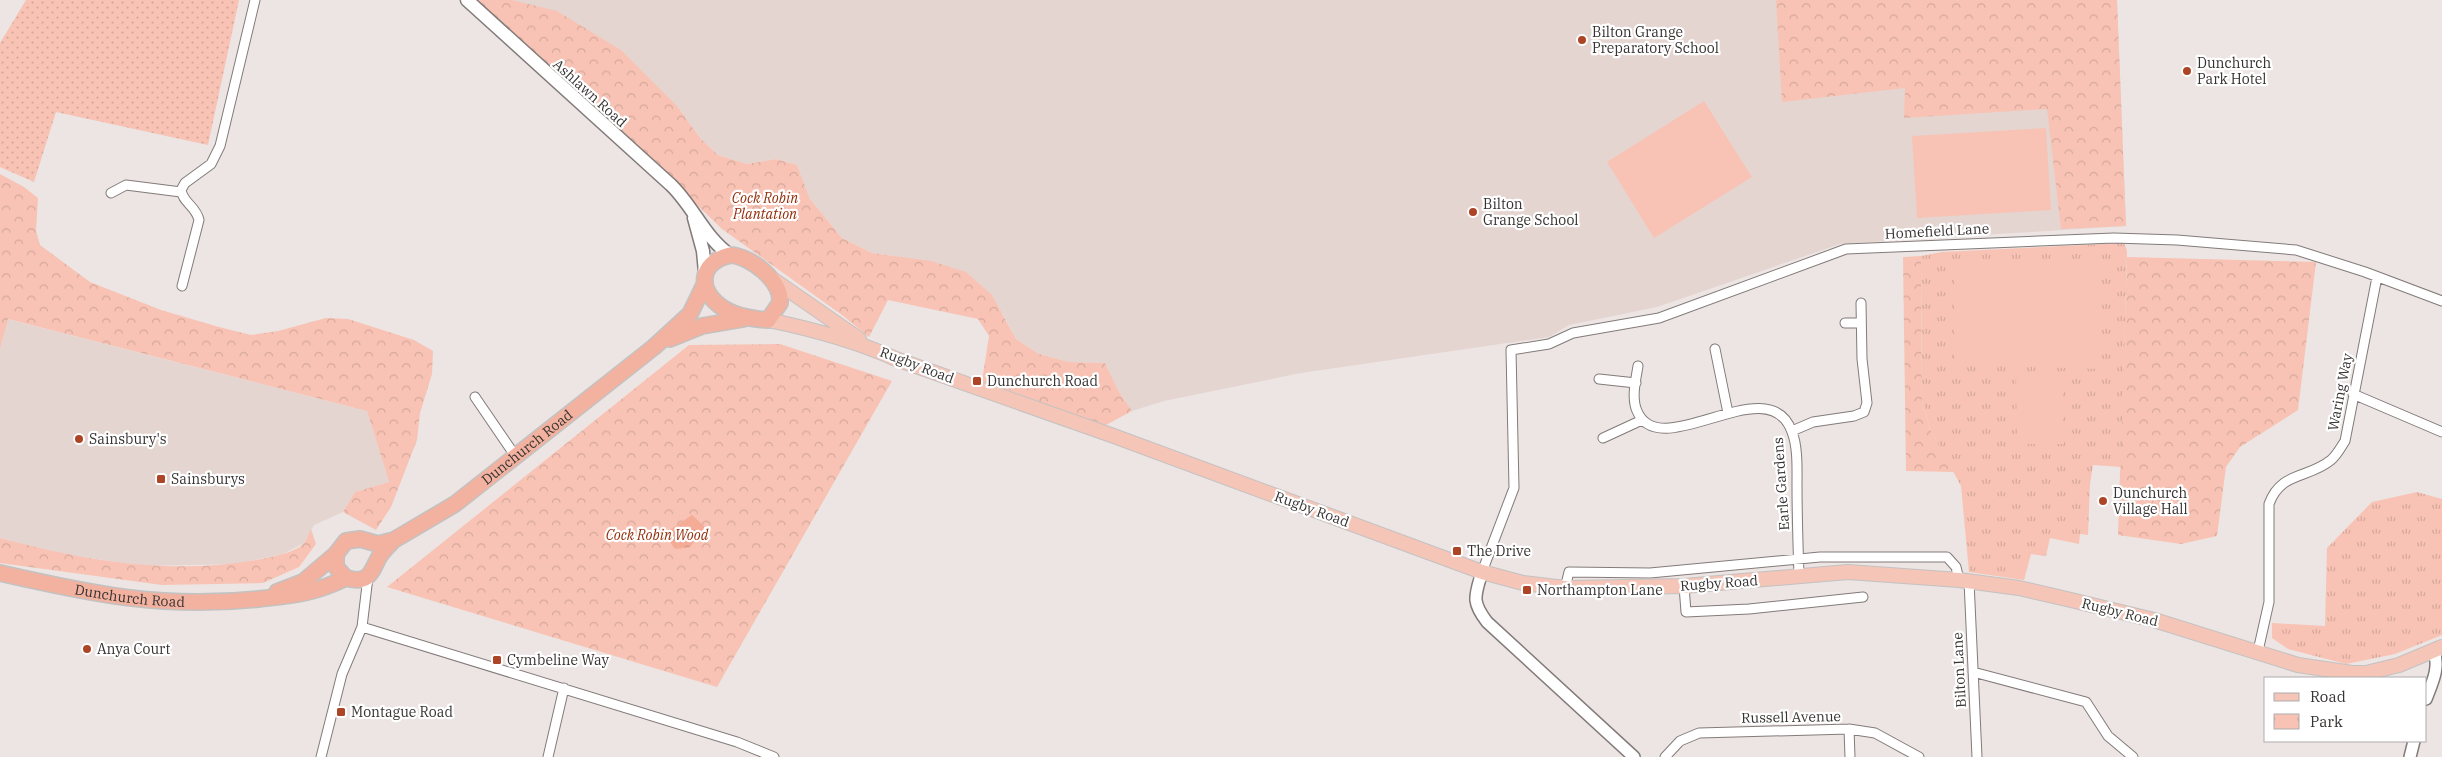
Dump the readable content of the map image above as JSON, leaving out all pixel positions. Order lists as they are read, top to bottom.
{
  "streets": {
    "highway": ["Dunchurch Road"],
    "main road": ["Ashlawn Road", "Rugby Road"],
    "street": [
      "Homefield Lane",
      "Waring Way",
      "Earle Gardens",
      "Bilton Lane",
      "Russell Avenue"
    ]
  },
  "crossings": [
    ["Ashlawn Road", "Dunchurch Road"],
    ["Homefield Lane", "Rugby Road"],
    ["Homefield Lane", "Waring Way"],
    ["Rugby Road", "Waring Way"],
    ["Rugby Road", "Earle Gardens"],
    ["Rugby Road", "Bilton Lane"]
  ],
  "parks": ["Cock Robin Plantation", "Cock Robin Wood"],
  "places": {
    "other": [
      "Bilton Grange Preparatory School",
      "Dunchurch Park Hotel",
      "Bilton Grange School",
      "Sainsbury's",
      "Dunchurch Village Hall",
      "Anya Court"
    ],
    "transit": [
      "Dunchurch Road",
      "Sainsburys",
      "The Drive",
      "Northampton Lane",
      "Cymbeline Way",
      "Montague Road"
    ]
  },
  "legend": ["Road", "Park"]
}
